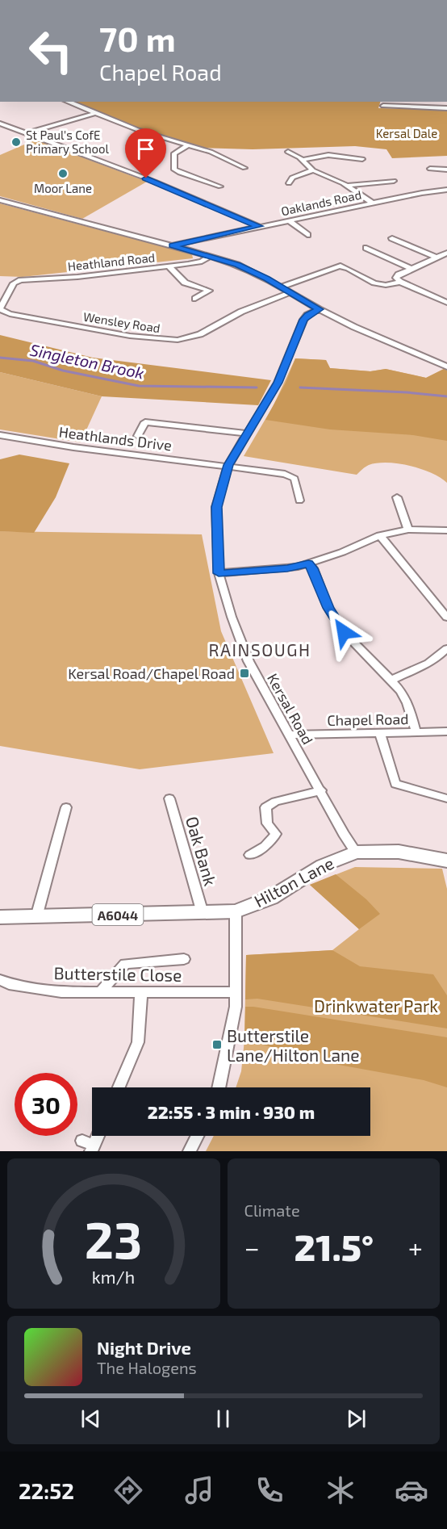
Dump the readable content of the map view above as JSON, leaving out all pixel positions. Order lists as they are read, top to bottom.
{
  "streets": {
    "main road": ["Hilton Lane", "A6044"],
    "street": [
      "Oaklands Road",
      "Heathland Road",
      "Wensley Road",
      "Heathlands Drive",
      "Kersal Road",
      "Chapel Road",
      "Oak Bank",
      "Butterstile Close"
    ]
  },
  "crossings": [
    ["Heathland Road", "Wensley Road"],
    ["Heathlands Drive", "Kersal Road"],
    ["Kersal Road", "Chapel Road"],
    ["Kersal Road", "Hilton Lane"],
    ["Oak Bank", "Hilton Lane"]
  ],
  "districts": ["RAINSOUGH"],
  "water": ["Singleton Brook"],
  "parks": ["Kersal Dale", "Drinkwater Park"],
  "places": {
    "other": ["St Paul's CofE Primary School", "Moor Lane"],
    "transit": ["Kersal Road/Chapel Road", "Butterstile Lane/Hilton Lane"]
  },
  "page": {
    "turn": ["70 m", "Chapel Road"],
    "limit": "30",
    "trip": "22:55 · 3 min · 930 m",
    "tile": "Climate",
    "heat": ["−", "21.5°", "+"],
    "song": ["Night Drive", "The Halogens"],
    "tabs": "22:52",
    "gauge": ["23", "km/h"]
  }
}
